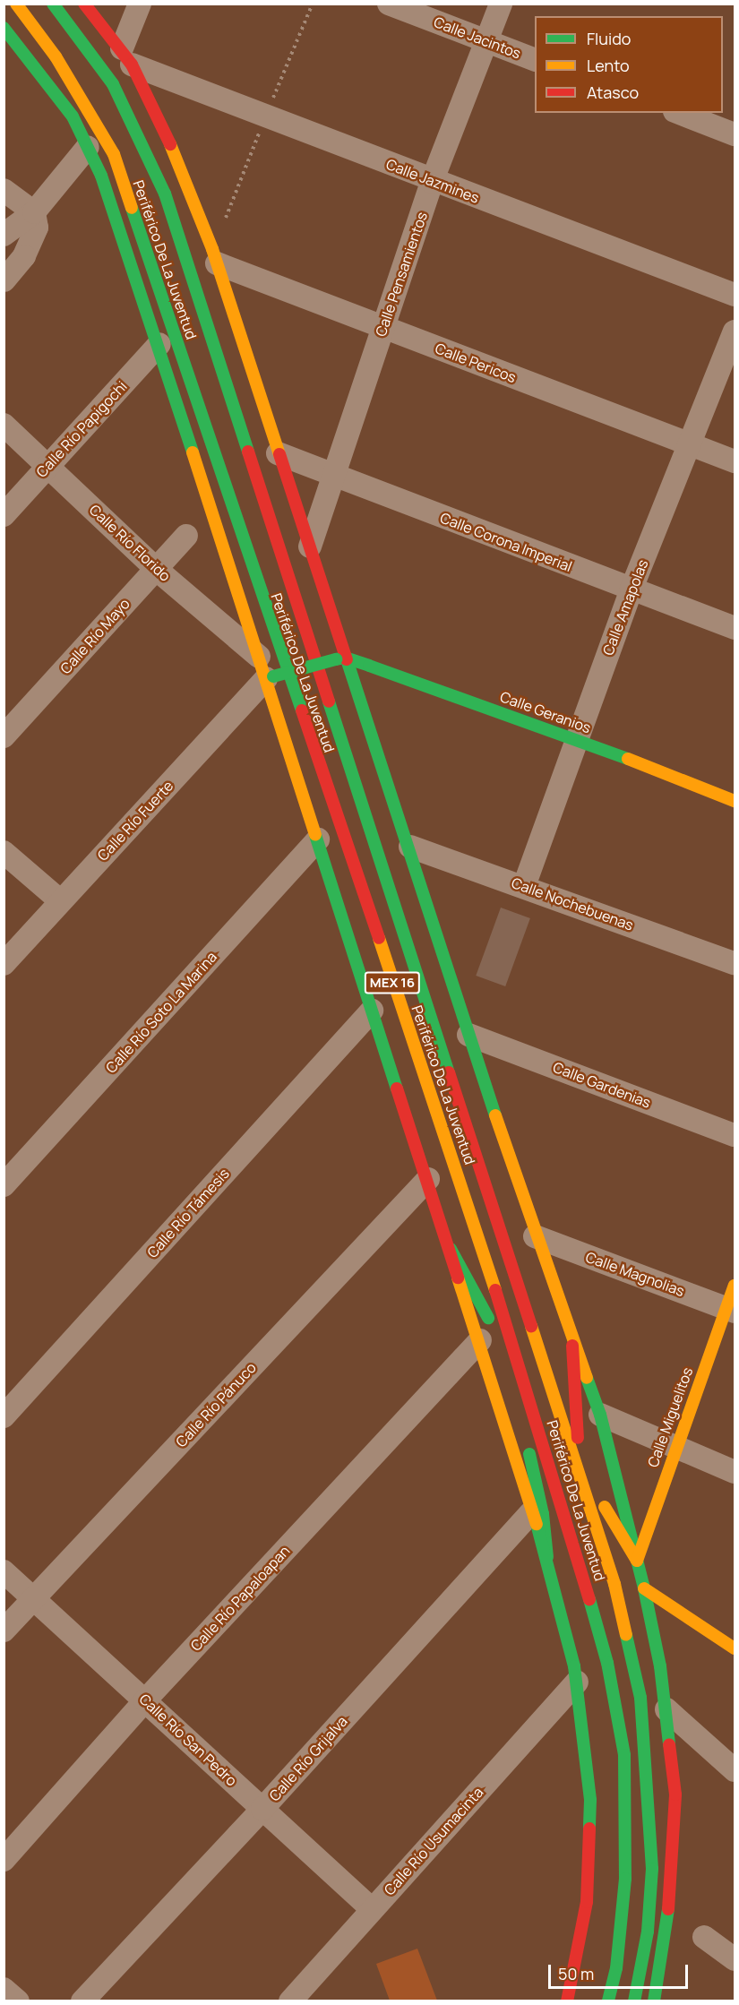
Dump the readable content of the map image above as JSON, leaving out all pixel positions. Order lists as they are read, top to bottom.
{
  "streets": {
    "main road": [
      "Periférico De La Juventud",
      "Calle Geranios",
      "MEX 16",
      "Calle Miguelitos"
    ],
    "street": [
      "Calle Jacintos",
      "Calle Jazmines",
      "Calle Pensamientos",
      "Calle Pericos",
      "Calle Río Papigochi",
      "Calle Corona Imperial",
      "Calle Río Florido",
      "Calle Amapolas",
      "Calle Río Mayo",
      "Calle Río Fuerte",
      "Calle Nochebuenas",
      "Calle Río Soto La Marina",
      "Calle Gardenias",
      "Calle Río Támesis",
      "Calle Magnolias",
      "Calle Río Pánuco",
      "Calle Río Papaloapan",
      "Calle Río San Pedro",
      "Calle Río Grijalva",
      "Calle Río Usumacinta"
    ]
  },
  "crossings": [
    ["Calle Jacintos", "Calle Pensamientos"],
    ["Calle Jazmines", "Calle Pensamientos"],
    ["Calle Pensamientos", "Calle Pericos"],
    ["Calle Pensamientos", "Calle Corona Imperial"],
    ["Calle Pericos", "Calle Amapolas"],
    ["Calle Río Papigochi", "Calle Río Florido"],
    ["Calle Corona Imperial", "Calle Amapolas"],
    ["Calle Río Florido", "Calle Río Mayo"],
    ["Calle Amapolas", "Calle Geranios"],
    ["Calle Amapolas", "Calle Nochebuenas"],
    ["Calle Magnolias", "Calle Miguelitos"],
    ["Calle Río Pánuco", "Calle Río San Pedro"],
    ["Calle Río Papaloapan", "Calle Río San Pedro"],
    ["Calle Río San Pedro", "Calle Río Grijalva"],
    ["Calle Río San Pedro", "Calle Río Usumacinta"]
  ],
  "legend": ["Fluido", "Lento", "Atasco"],
  "scale_bar": "50 m"
}
